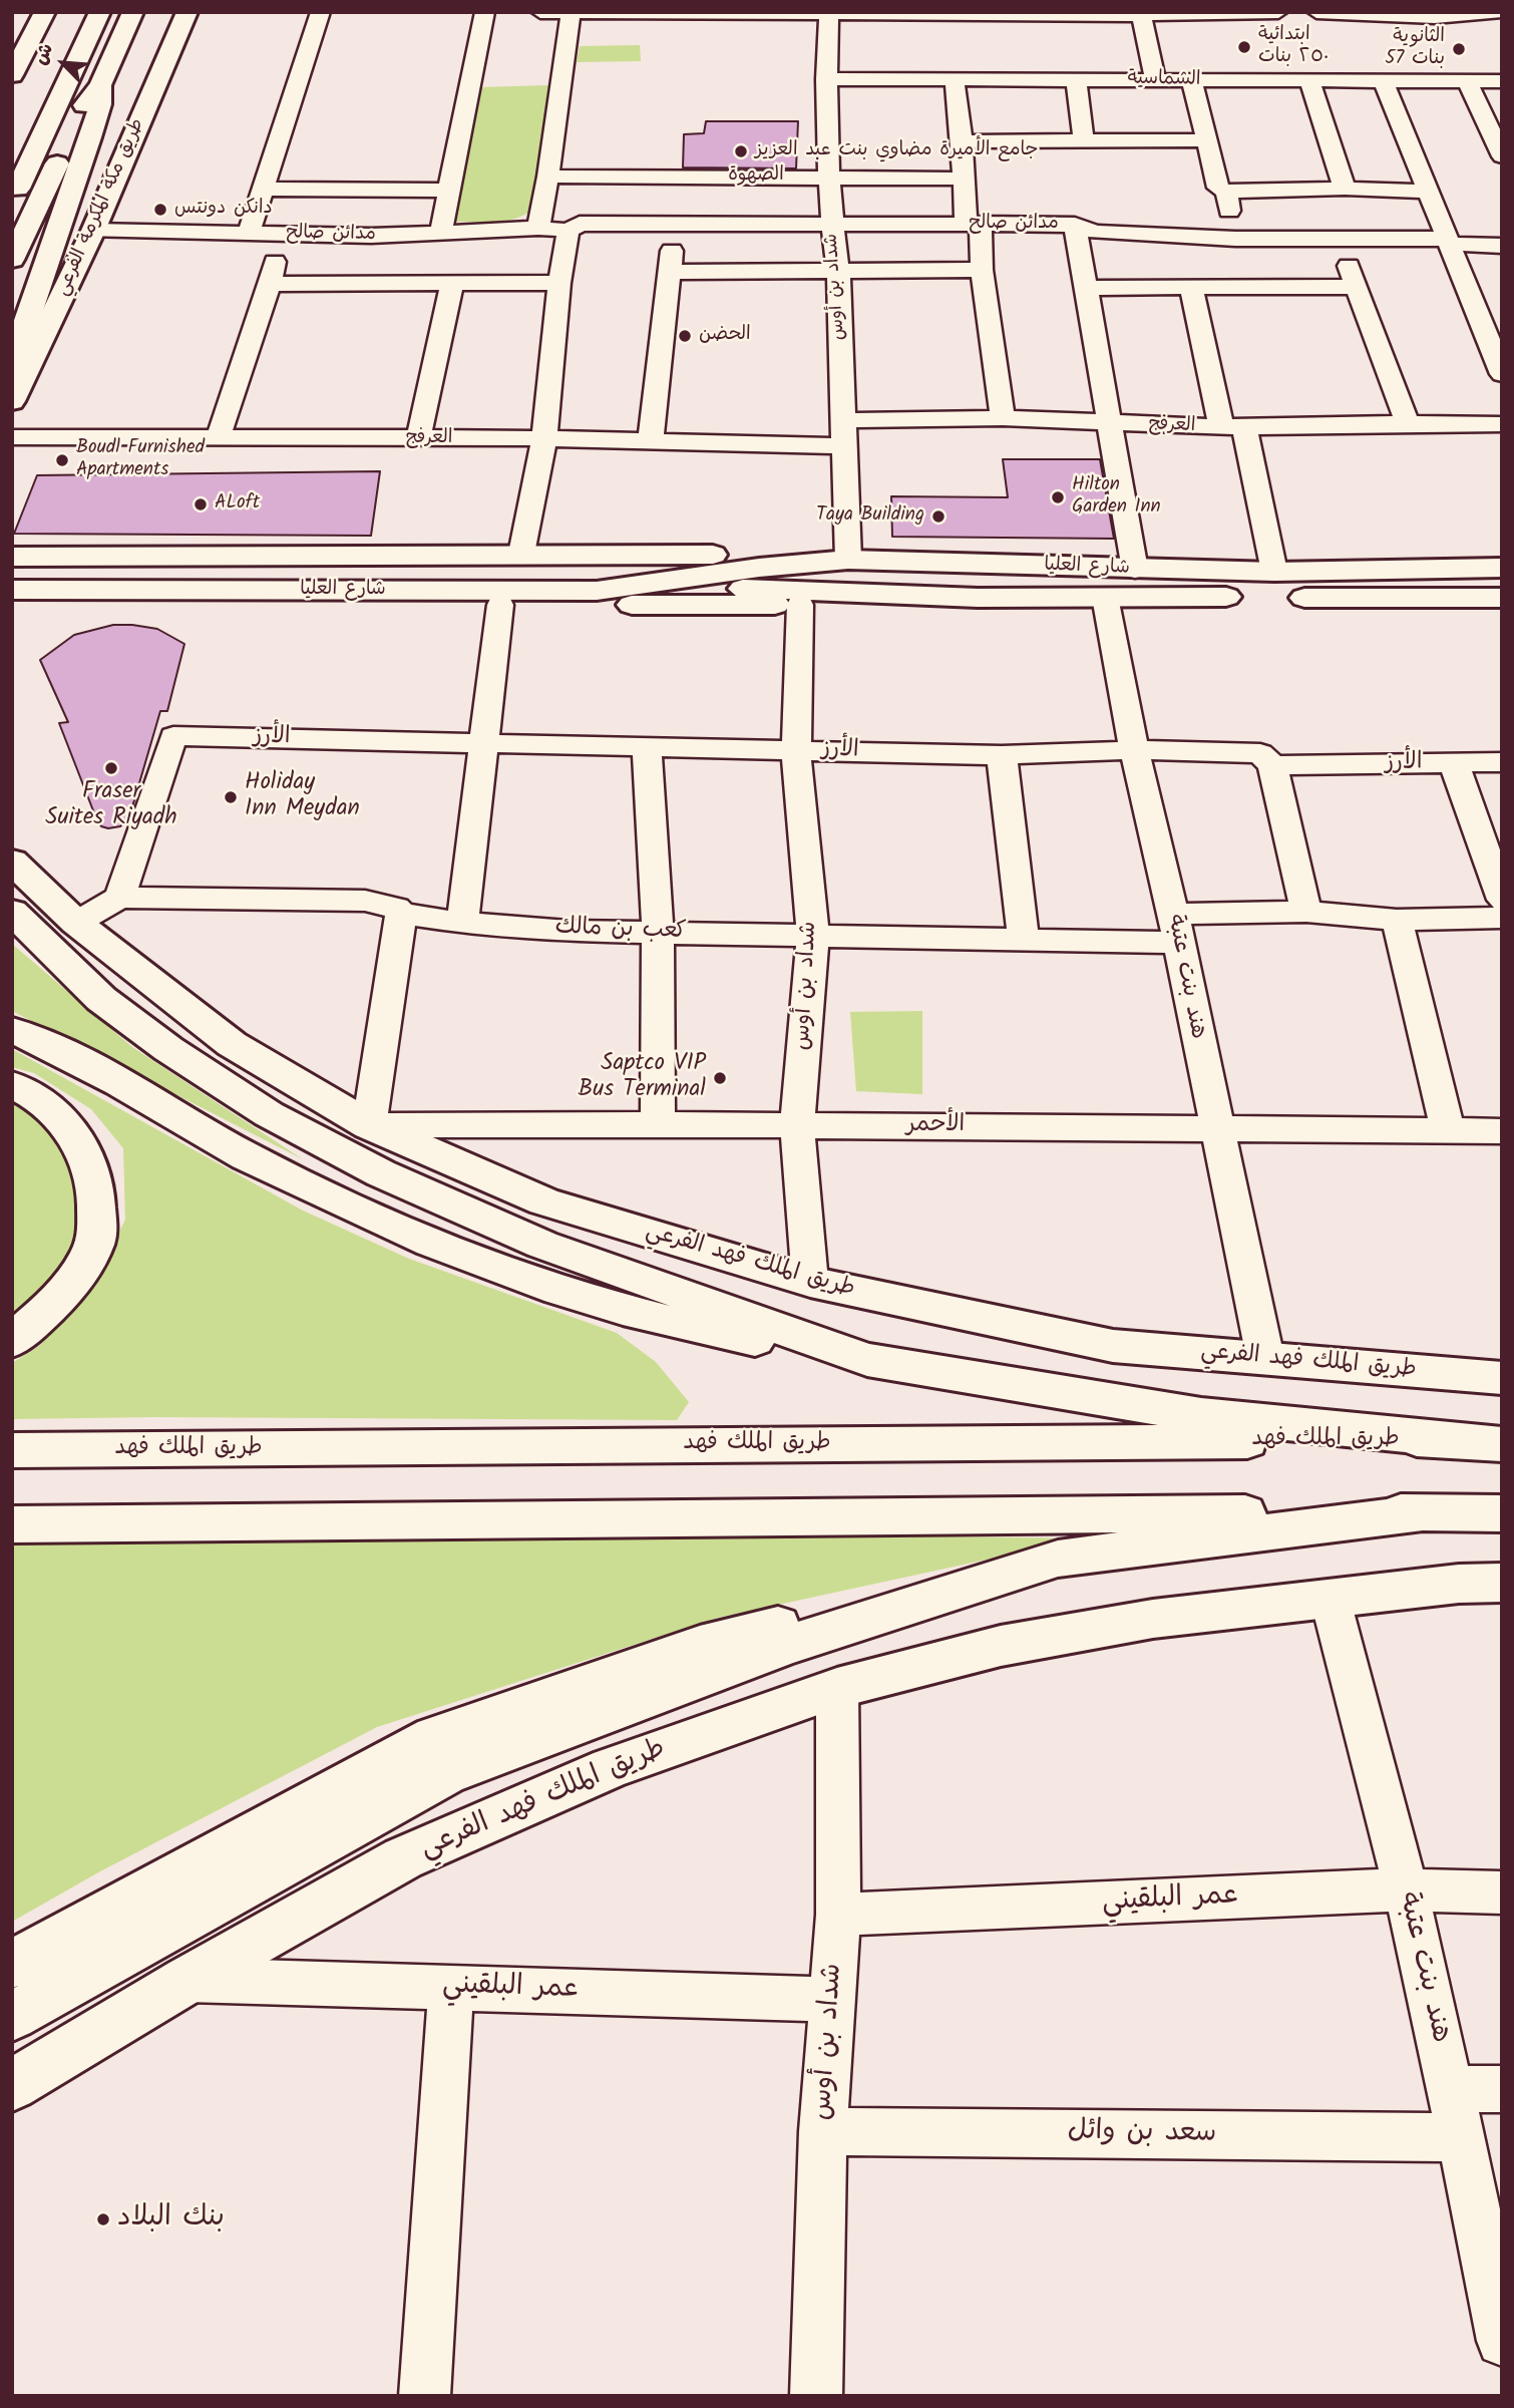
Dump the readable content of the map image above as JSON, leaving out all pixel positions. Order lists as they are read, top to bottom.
{
  "streets": {
    "main road": [
      "طريق مكة المكرمة الفرعي",
      "شارع العليا",
      "طريق الملك فهد الفرعي",
      "طريق الملك فهد"
    ],
    "street": [
      "الشماسية",
      "الصهوة",
      "مدائن صالح",
      "شداد بن أوس",
      "العرفج",
      "الأرز",
      "كعب بن مالك",
      "هند بنت عتبة",
      "الأحمر",
      "عمر البلقيني",
      "سعد بن وائل"
    ]
  },
  "crossings": [
    ["الشماسية", "شداد بن أوس"],
    ["الصهوة", "شداد بن أوس"],
    ["طريق مكة المكرمة الفرعي", "مدائن صالح"],
    ["مدائن صالح", "شداد بن أوس"],
    ["شداد بن أوس", "العرفج"],
    ["شداد بن أوس", "شارع العليا"],
    ["شداد بن أوس", "الأرز"],
    ["شداد بن أوس", "كعب بن مالك"],
    ["شداد بن أوس", "الأحمر"],
    ["شداد بن أوس", "طريق الملك فهد الفرعي"],
    ["شداد بن أوس", "عمر البلقيني"],
    ["شداد بن أوس", "سعد بن وائل"],
    ["شارع العليا", "هند بنت عتبة"],
    ["الأرز", "كعب بن مالك"],
    ["الأرز", "هند بنت عتبة"],
    ["كعب بن مالك", "هند بنت عتبة"],
    ["هند بنت عتبة", "الأحمر"],
    ["هند بنت عتبة", "طريق الملك فهد الفرعي"],
    ["هند بنت عتبة", "عمر البلقيني"],
    ["هند بنت عتبة", "سعد بن وائل"],
    ["الأحمر", "طريق الملك فهد الفرعي"],
    ["طريق الملك فهد الفرعي", "عمر البلقيني"]
  ],
  "places": [
    "ابتدائية ٢٥٠ بنات",
    "الثانوية 57 بنات",
    "جامع الأميرة مضاوي بنت عبد العزيز",
    "دانكن دونتس",
    "الحضن",
    "Boudl Furnished Apartments",
    "Hilton Garden Inn",
    "ALoft",
    "Taya Building",
    "Fraser Suites Riyadh",
    "Holiday Inn Meydan",
    "Saptco VIP Bus Terminal",
    "بنك البلاد"
  ],
  "north": "top left"
}
